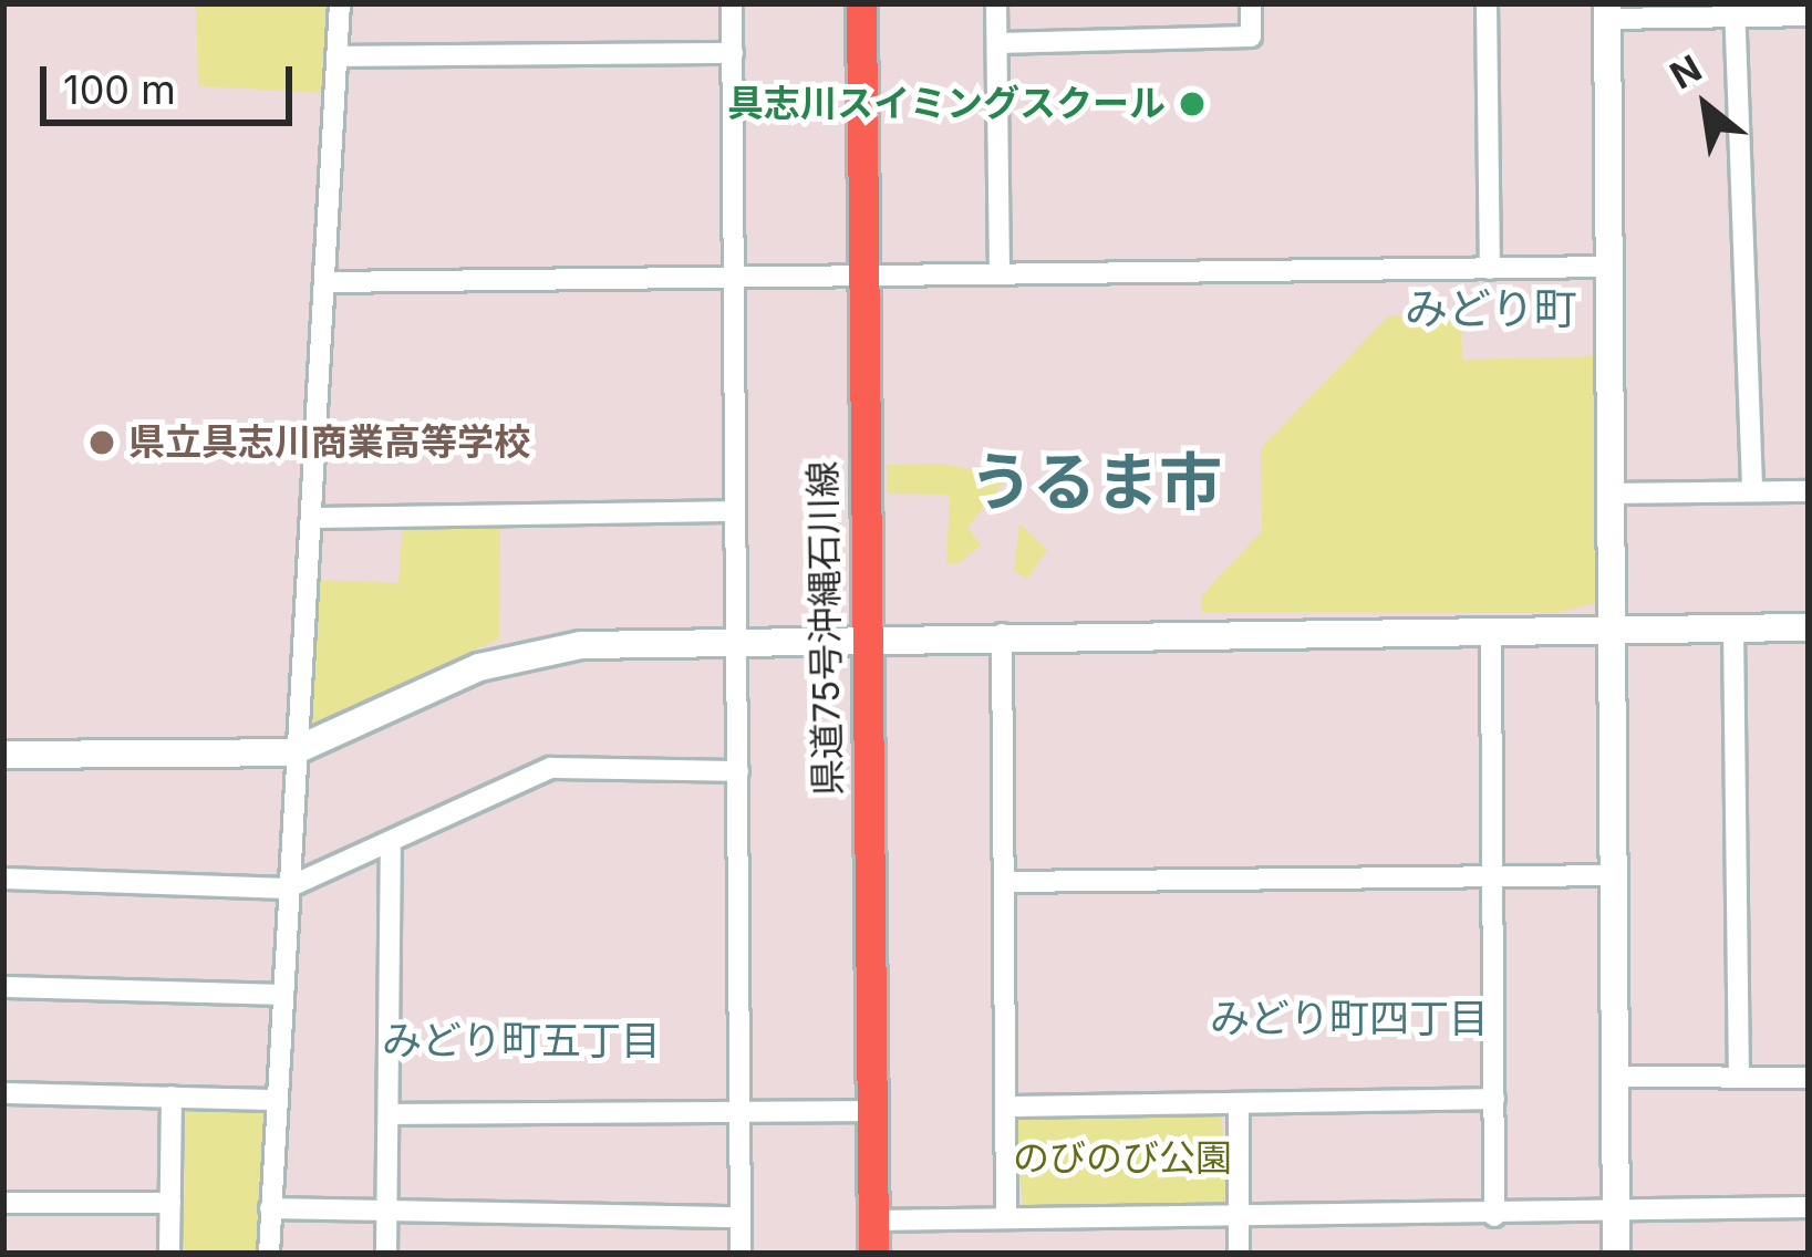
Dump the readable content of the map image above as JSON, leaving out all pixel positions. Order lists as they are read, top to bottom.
{
  "streets": {
    "main road": ["県道75号沖縄石川線"]
  },
  "districts": [
    "みどり町",
    "うるま市",
    "みどり町四丁目",
    "みどり町五丁目"
  ],
  "parks": ["のびのび公園"],
  "places": ["具志川スイミングスクール", "県立具志川商業高等学校"],
  "scale_bar": "100 m",
  "north": "top left"
}
